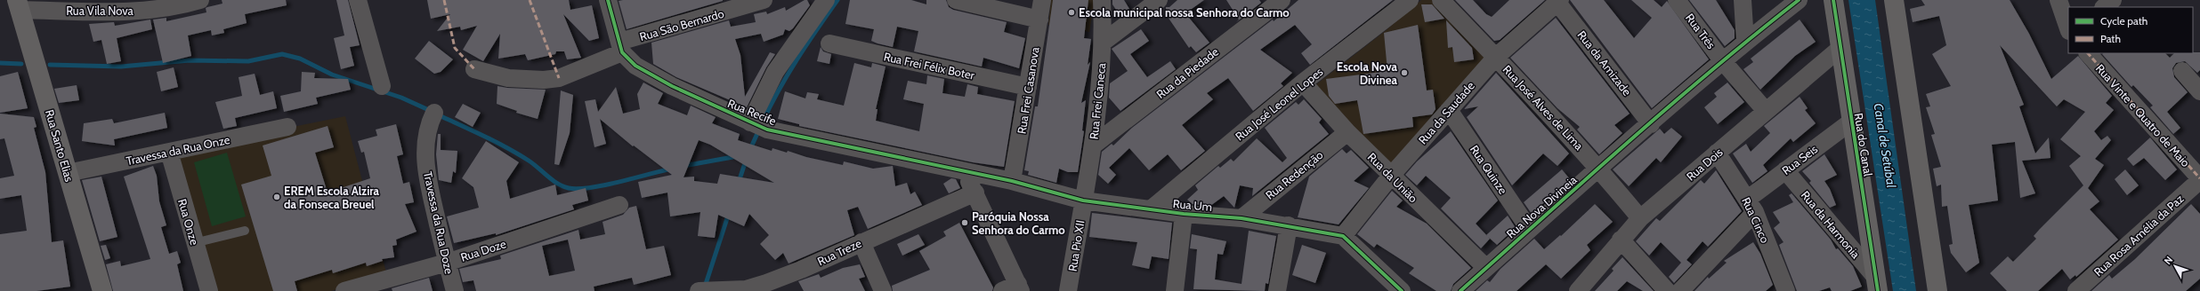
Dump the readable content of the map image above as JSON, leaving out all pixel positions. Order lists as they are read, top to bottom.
{
  "streets": {
    "street": [
      "Rua Vila Nova",
      "Rua São Bernardo",
      "Rua Três",
      "Rua da Amizade",
      "Rua Frei Félix Boter",
      "Rua da Piedade",
      "Rua Frei Casanova",
      "Rua Frei Caneca",
      "Rua José Leonel Lopes",
      "Rua José Alves de Lima",
      "Rua Recife",
      "Rua da Saudade",
      "Rua Vinte e Quatro de Maio",
      "Rua do Canal",
      "Rua Santo Elias",
      "Travessa da Rua Onze",
      "Rua Seis",
      "Rua Dois",
      "Rua Quinze",
      "Rua Redenção",
      "Rua da União",
      "Rua Um",
      "Rua Nova Divineia",
      "Rua Cinco",
      "Rua Onze",
      "Travessa da Rua Doze",
      "Rua da Harmonia",
      "Rua Rosa Amélia da Paz",
      "Rua Pio XII",
      "Rua Doze",
      "Rua Treze"
    ]
  },
  "crossings": [
    ["Rua Vila Nova", "Rua Santo Elias"],
    ["Rua São Bernardo", "Rua Recife"],
    ["Rua Três", "Rua Dois"],
    ["Rua Três", "Rua Nova Divineia"],
    ["Rua da Amizade", "Rua da Saudade"],
    ["Rua da Amizade", "Rua Nova Divineia"],
    ["Rua Frei Félix Boter", "Rua Frei Casanova"],
    ["Rua da Piedade", "Rua Frei Caneca"],
    ["Rua Frei Casanova", "Rua Um"],
    ["Rua Frei Caneca", "Rua Um"],
    ["Rua Frei Caneca", "Rua Pio XII"],
    ["Rua José Leonel Lopes", "Rua da União"],
    ["Rua José Leonel Lopes", "Rua Um"],
    ["Rua José Alves de Lima", "Rua da Saudade"],
    ["Rua José Alves de Lima", "Rua Dois"],
    ["Rua José Alves de Lima", "Rua Nova Divineia"],
    ["Rua Recife", "Rua Um"],
    ["Rua da Saudade", "Rua Quinze"],
    ["Rua da Saudade", "Rua da União"],
    ["Rua da Saudade", "Rua Um"],
    ["Rua Vinte e Quatro de Maio", "Rua Rosa Amélia da Paz"],
    ["Rua do Canal", "Rua Seis"],
    ["Rua do Canal", "Rua Dois"],
    ["Rua do Canal", "Rua da Harmonia"],
    ["Rua Santo Elias", "Travessa da Rua Onze"],
    ["Travessa da Rua Onze", "Rua Onze"],
    ["Rua Seis", "Rua Cinco"],
    ["Rua Seis", "Rua da Harmonia"],
    ["Rua Dois", "Rua Cinco"],
    ["Rua Quinze", "Rua Nova Divineia"],
    ["Rua Redenção", "Rua da União"],
    ["Rua Redenção", "Rua Um"],
    ["Rua da União", "Rua Nova Divineia"],
    ["Rua Um", "Rua Pio XII"],
    ["Travessa da Rua Doze", "Rua Doze"]
  ],
  "water": ["Canal de Setúbal"],
  "places": [
    "Escola municipal nossa Senhora do Carmo",
    "Escola Nova Divinea",
    "EREM Escola Alzira da Fonseca Breuel",
    "Paróquia Nossa Senhora do Carmo"
  ],
  "legend": ["Cycle path", "Path"],
  "north": "top left"
}
